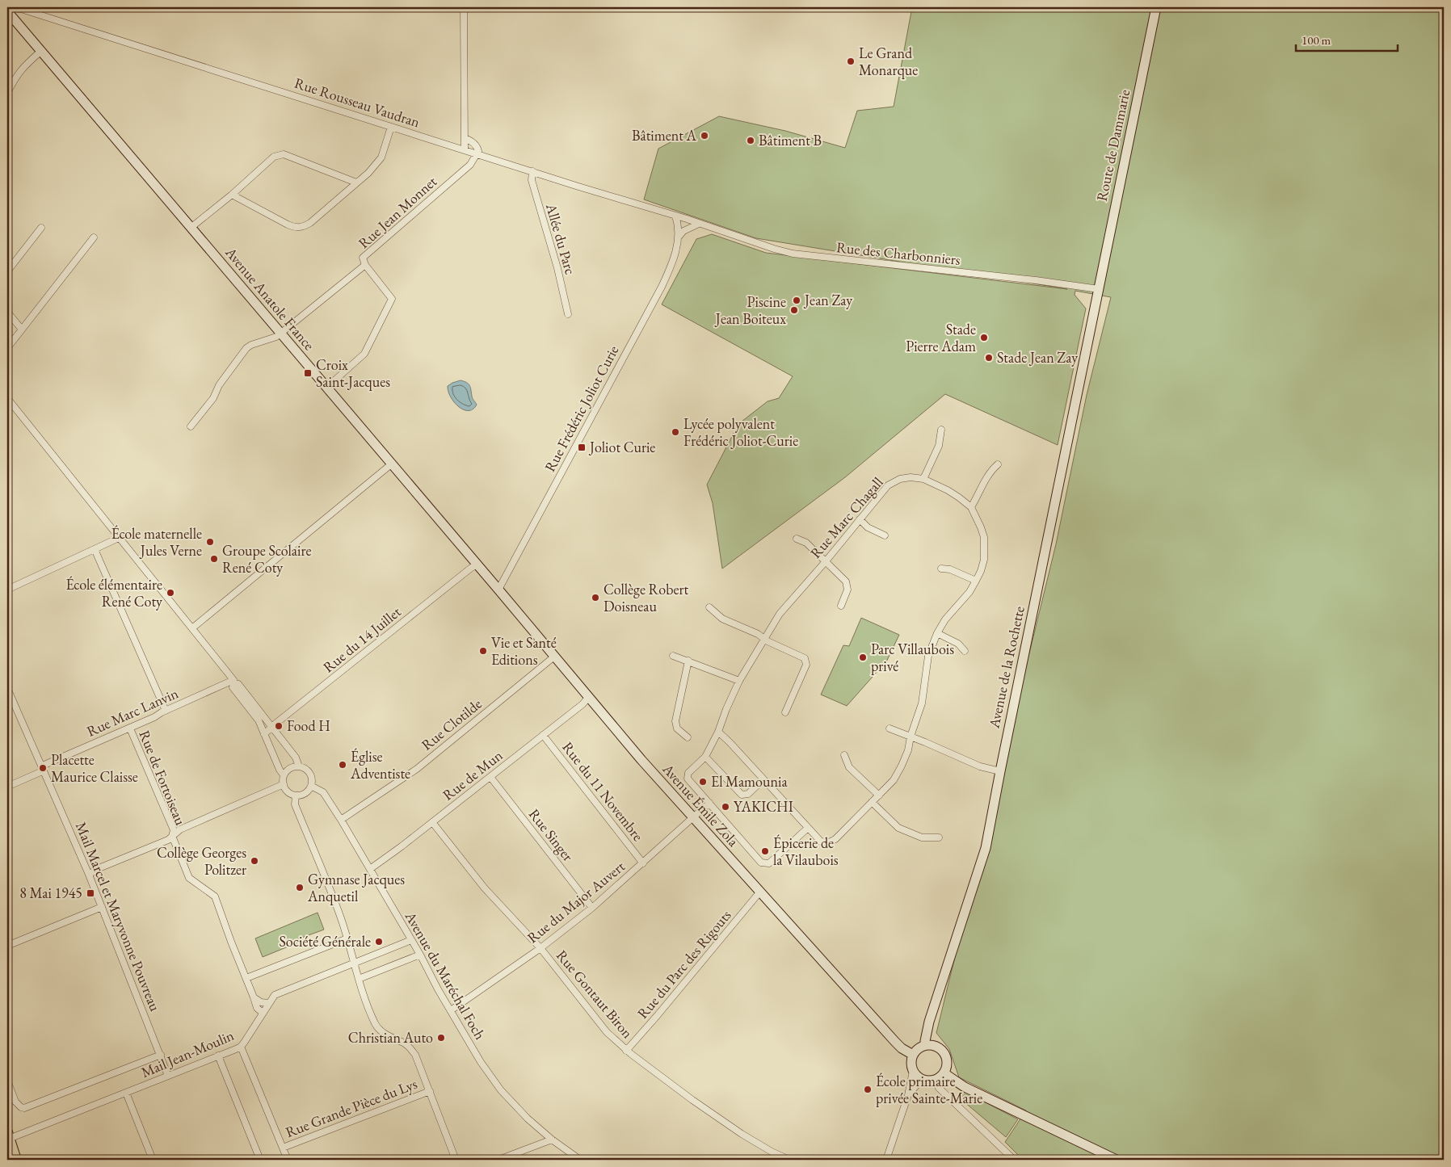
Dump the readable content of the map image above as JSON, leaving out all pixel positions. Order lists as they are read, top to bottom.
{
  "streets": {
    "main road": [
      "Route de Dammarie",
      "Avenue Anatole France",
      "Avenue de la Rochette",
      "Avenue Émile Zola"
    ],
    "street": [
      "Rue Rousseau Vaudran",
      "Rue Jean Monnet",
      "Allée du Parc",
      "Rue des Charbonniers",
      "Rue Frédéric Joliot Curie",
      "Rue Marc Chagall",
      "Rue du 14 Juillet",
      "Rue Marc Lanvin",
      "Rue Clotilde",
      "Rue de Mun",
      "Rue de Fortoiseau",
      "Rue du 11 Novembre",
      "Rue Singer",
      "Rue du Major Auvert",
      "Mail Marcel et Maryvonne Pouvreau",
      "Rue du Parc des Rigouts",
      "Avenue du Maréchal Foch",
      "Rue Gontaut Biron",
      "Mail Jean-Moulin",
      "Rue Grande Pièce du Lys"
    ]
  },
  "crossings": [
    ["Rue Rousseau Vaudran", "Rue Jean Monnet"],
    ["Rue Rousseau Vaudran", "Allée du Parc"],
    ["Rue Rousseau Vaudran", "Rue des Charbonniers"],
    ["Rue Rousseau Vaudran", "Rue Frédéric Joliot Curie"],
    ["Route de Dammarie", "Rue des Charbonniers"],
    ["Route de Dammarie", "Avenue de la Rochette"],
    ["Rue Jean Monnet", "Avenue Anatole France"],
    ["Rue des Charbonniers", "Avenue de la Rochette"],
    ["Avenue Anatole France", "Rue du 14 Juillet"],
    ["Avenue Anatole France", "Avenue Émile Zola"],
    ["Rue Frédéric Joliot Curie", "Avenue Émile Zola"],
    ["Rue Marc Chagall", "Rue du Major Auvert"],
    ["Rue du 14 Juillet", "Avenue Émile Zola"],
    ["Avenue de la Rochette", "Avenue Émile Zola"],
    ["Rue Marc Lanvin", "Rue de Fortoiseau"],
    ["Rue Marc Lanvin", "Mail Marcel et Maryvonne Pouvreau"],
    ["Rue Clotilde", "Avenue Émile Zola"],
    ["Rue Clotilde", "Avenue du Maréchal Foch"],
    ["Rue de Mun", "Rue du 11 Novembre"],
    ["Rue de Mun", "Avenue Émile Zola"],
    ["Rue de Mun", "Rue Singer"],
    ["Rue de Mun", "Avenue du Maréchal Foch"],
    ["Rue de Mun", "Rue Gontaut Biron"],
    ["Rue de Fortoiseau", "Mail Jean-Moulin"],
    ["Rue du 11 Novembre", "Rue du Major Auvert"],
    ["Avenue Émile Zola", "Rue du Major Auvert"],
    ["Avenue Émile Zola", "Rue du Parc des Rigouts"],
    ["Rue Singer", "Rue du Major Auvert"],
    ["Rue du Major Auvert", "Avenue du Maréchal Foch"],
    ["Rue du Major Auvert", "Rue Gontaut Biron"],
    ["Mail Marcel et Maryvonne Pouvreau", "Mail Jean-Moulin"],
    ["Rue du Parc des Rigouts", "Rue Gontaut Biron"],
    ["Avenue du Maréchal Foch", "Mail Jean-Moulin"]
  ],
  "places": {
    "other": [
      "Le Grand Monarque",
      "Bâtiment A",
      "Bâtiment B",
      "Jean Zay",
      "Piscine Jean Boiteux",
      "Stade Pierre Adam",
      "Stade Jean Zay",
      "Lycée polyvalent Frédéric Joliot-Curie",
      "École maternelle Jules Verne",
      "Groupe Scolaire René Coty",
      "École élémentaire René Coty",
      "Collège Robert Doisneau",
      "Vie et Santé Editions",
      "Parc Villaubois privé",
      "Food H",
      "Église Adventiste",
      "Placette Maurice Claisse",
      "El Mamounia",
      "YAKICHI",
      "Épicerie de la Vilaubois",
      "Collège Georges Politzer",
      "Gymnase Jacques Anquetil",
      "Société Générale",
      "Christian Auto",
      "École primaire privée Sainte-Marie"
    ],
    "transit": ["Croix Saint-Jacques", "Joliot Curie", "8 Mai 1945"]
  },
  "scale_bar": "100 m"
}
